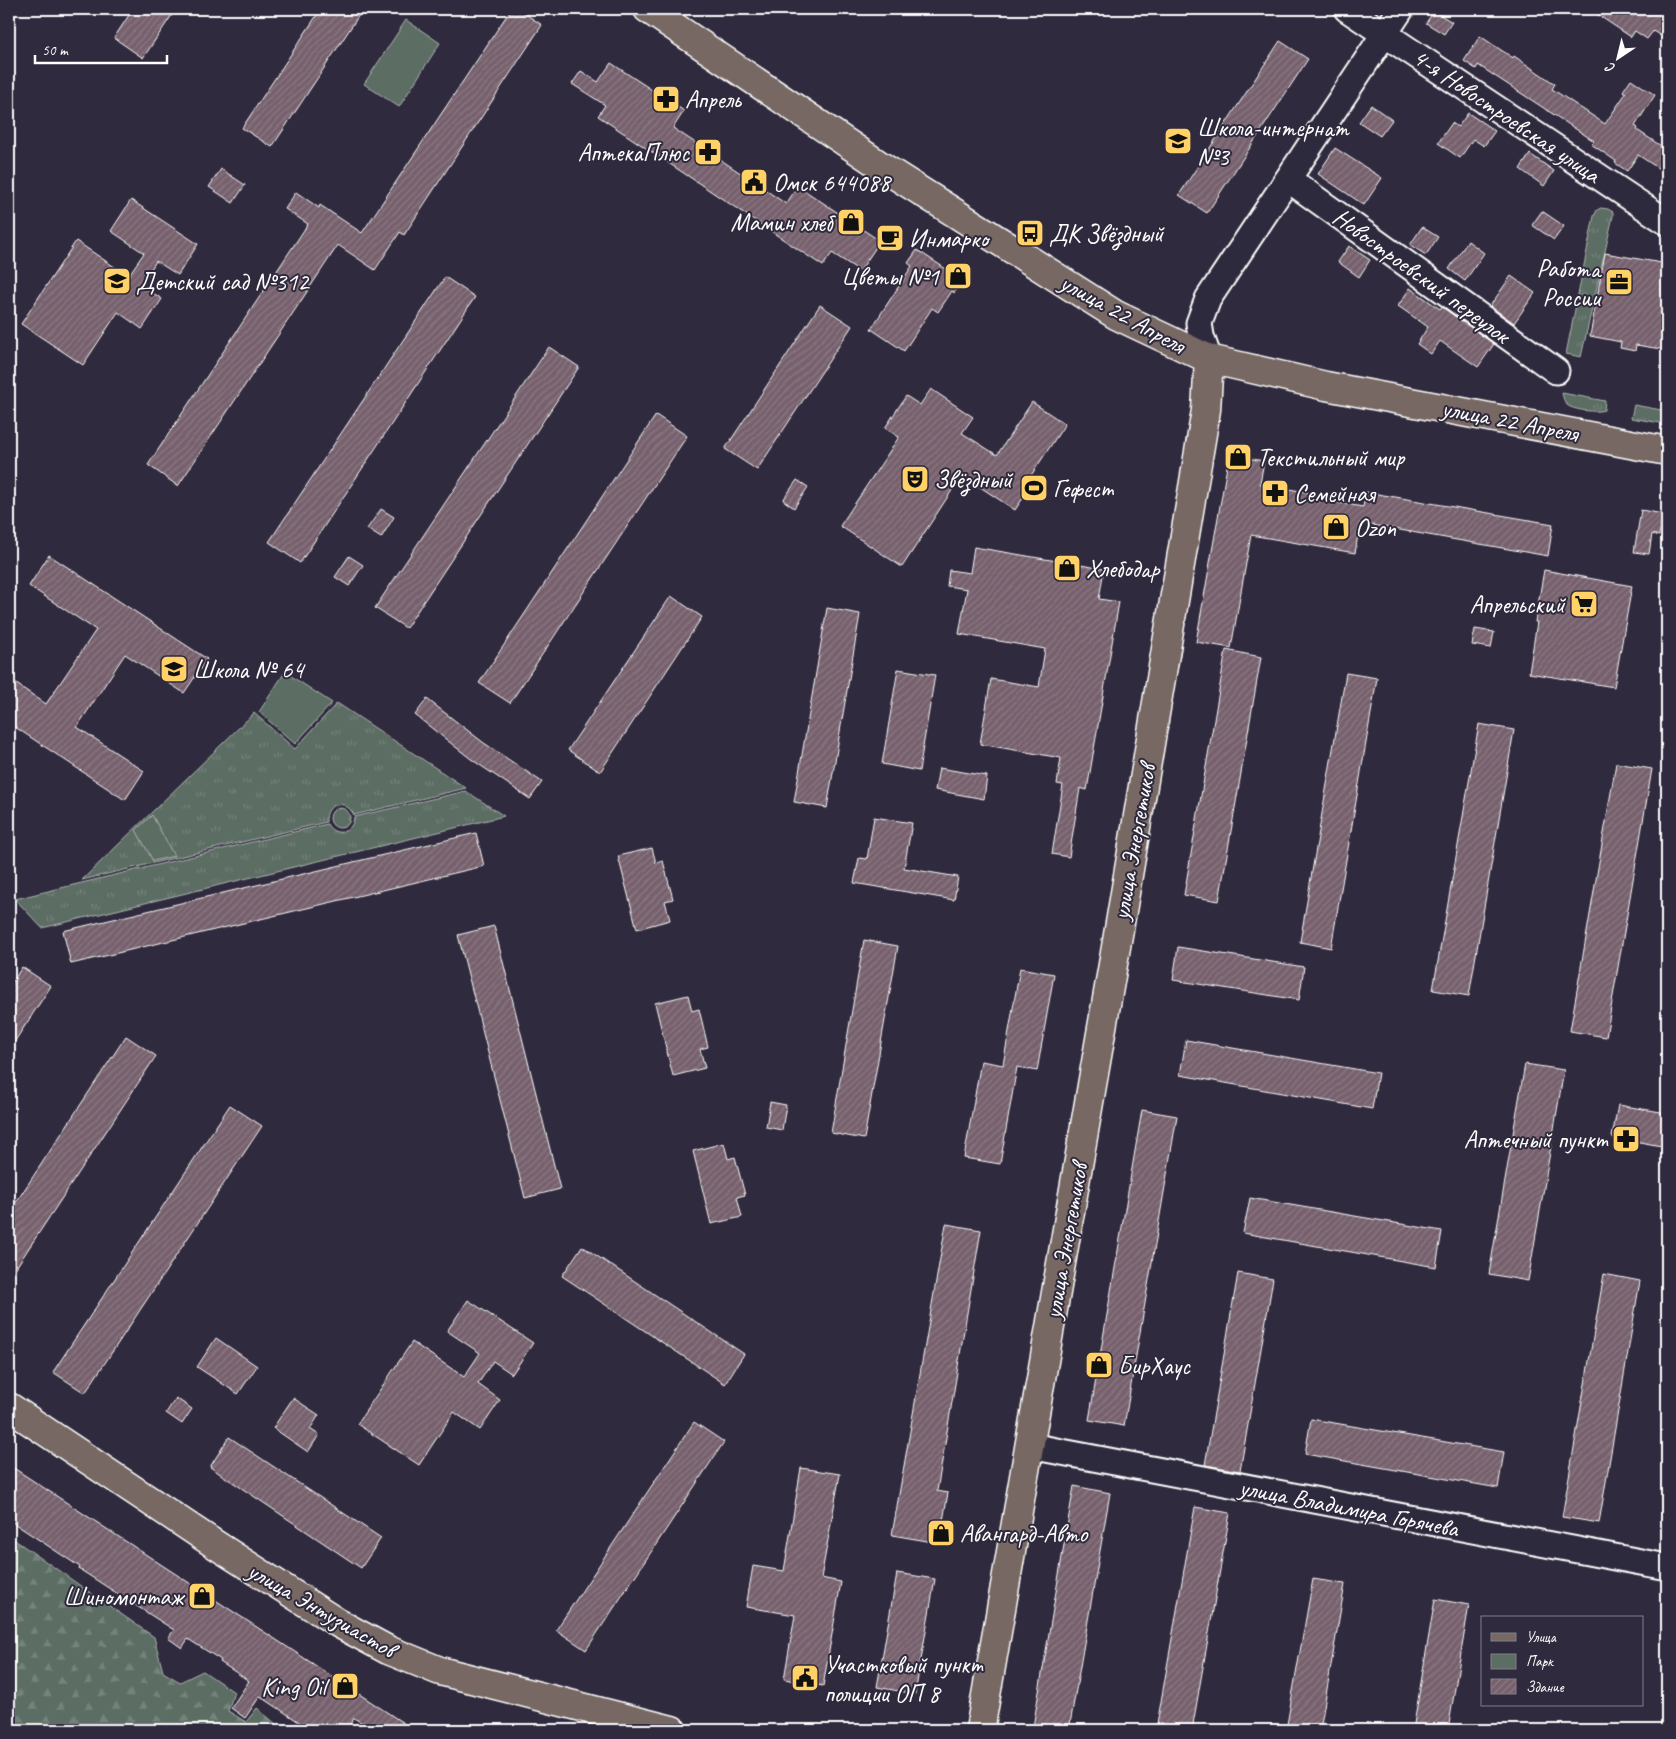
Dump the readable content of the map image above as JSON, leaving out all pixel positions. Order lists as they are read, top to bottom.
{
  "streets": {
    "main road": ["улица 22 Апреля", "улица Энергетиков", "улица Энтузиастов"],
    "street": ["4-я Новостроевская улица", "Новостроевский переулок", "улица Владимира Горячева"]
  },
  "crossings": [
    ["4-я Новостроевская улица", "улица Энергетиков"],
    ["Новостроевский переулок", "улица Энергетиков"],
    ["улица 22 Апреля", "улица Энергетиков"],
    ["улица Энергетиков", "улица Владимира Горячева"]
  ],
  "places": {
    "pharmacy": [
      "Апрель",
      "АптекаПлюс",
      "Семейная",
      "Аптечный пункт"
    ],
    "school or university": ["Школа-интернат №3", "Детский сад №312", "Школа № 64"],
    "public building": ["Омск 644088", "Участковый пункт полиции ОП 8"],
    "shop": [
      "Мамин хлеб",
      "Цветы №1",
      "Текстильный мир",
      "Ozon",
      "Хлебодар",
      "БирХаус",
      "Авангард-Авто",
      "Шиномонтаж",
      "King Oil"
    ],
    "bus stop": ["ДК Звёздный"],
    "cafe": ["Инмарко"],
    "office": ["Работа России"],
    "theatre": ["Звёздный"],
    "sports": ["Гефест"],
    "supermarket": ["Апрельский"]
  },
  "legend": ["Улица", "Парк", "Здание"],
  "scale_bar": "50 m",
  "north": "bottom left"
}
